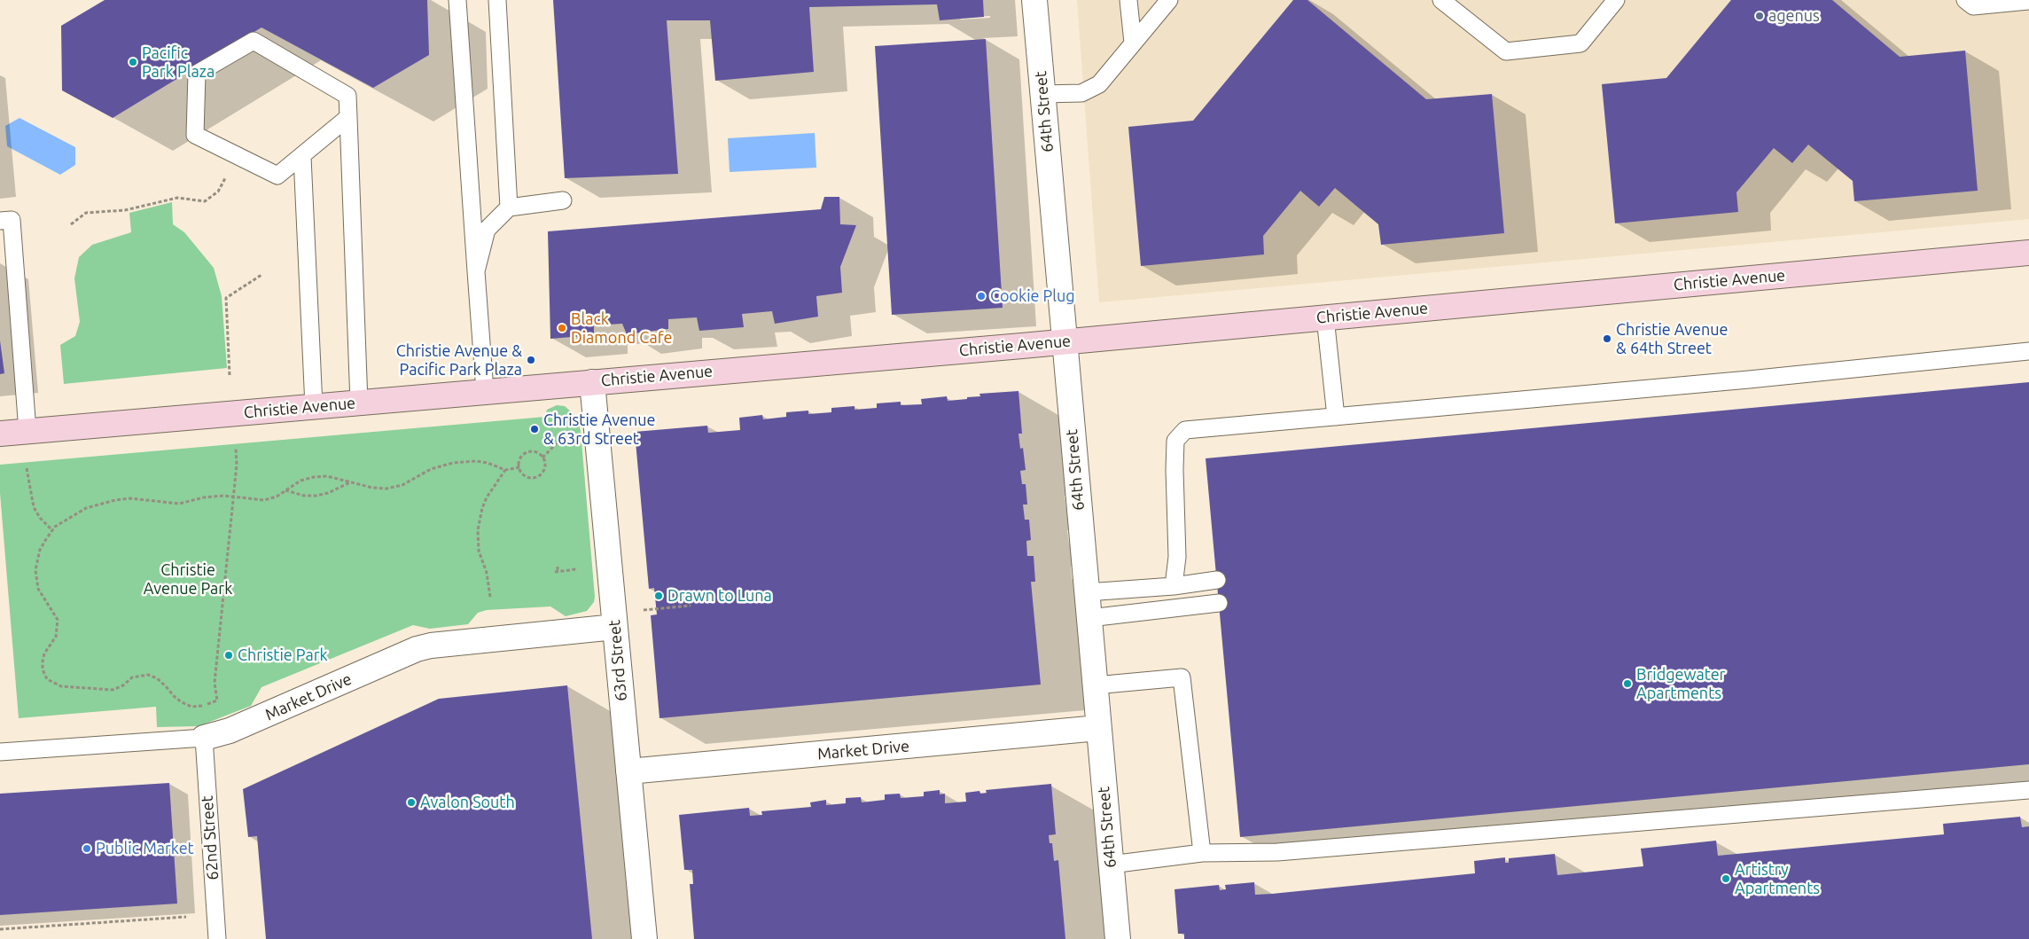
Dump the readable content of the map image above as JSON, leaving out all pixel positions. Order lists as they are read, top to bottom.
{
  "streets": {
    "street": [
      "64th Street",
      "Christie Avenue",
      "63rd Street",
      "Market Drive"
    ],
    "lane": ["62nd Street"]
  },
  "crossings": [
    ["64th Street", "Christie Avenue"],
    ["64th Street", "Market Drive"],
    ["Christie Avenue", "63rd Street"],
    ["63rd Street", "Market Drive"],
    ["Market Drive", "62nd Street"]
  ],
  "parks": ["Christie Avenue Park"],
  "places": [
    "agenus",
    "Pacific Park Plaza",
    "Cookie Plug",
    "Black Diamond Cafe",
    "Christie Avenue & 64th Street",
    "Christie Avenue & Pacific Park Plaza",
    "Christie Avenue & 63rd Street",
    "Drawn to Luna",
    "Christie Park",
    "Bridgewater Apartments",
    "Avalon South",
    "Public Market",
    "Artistry Apartments"
  ]
}
